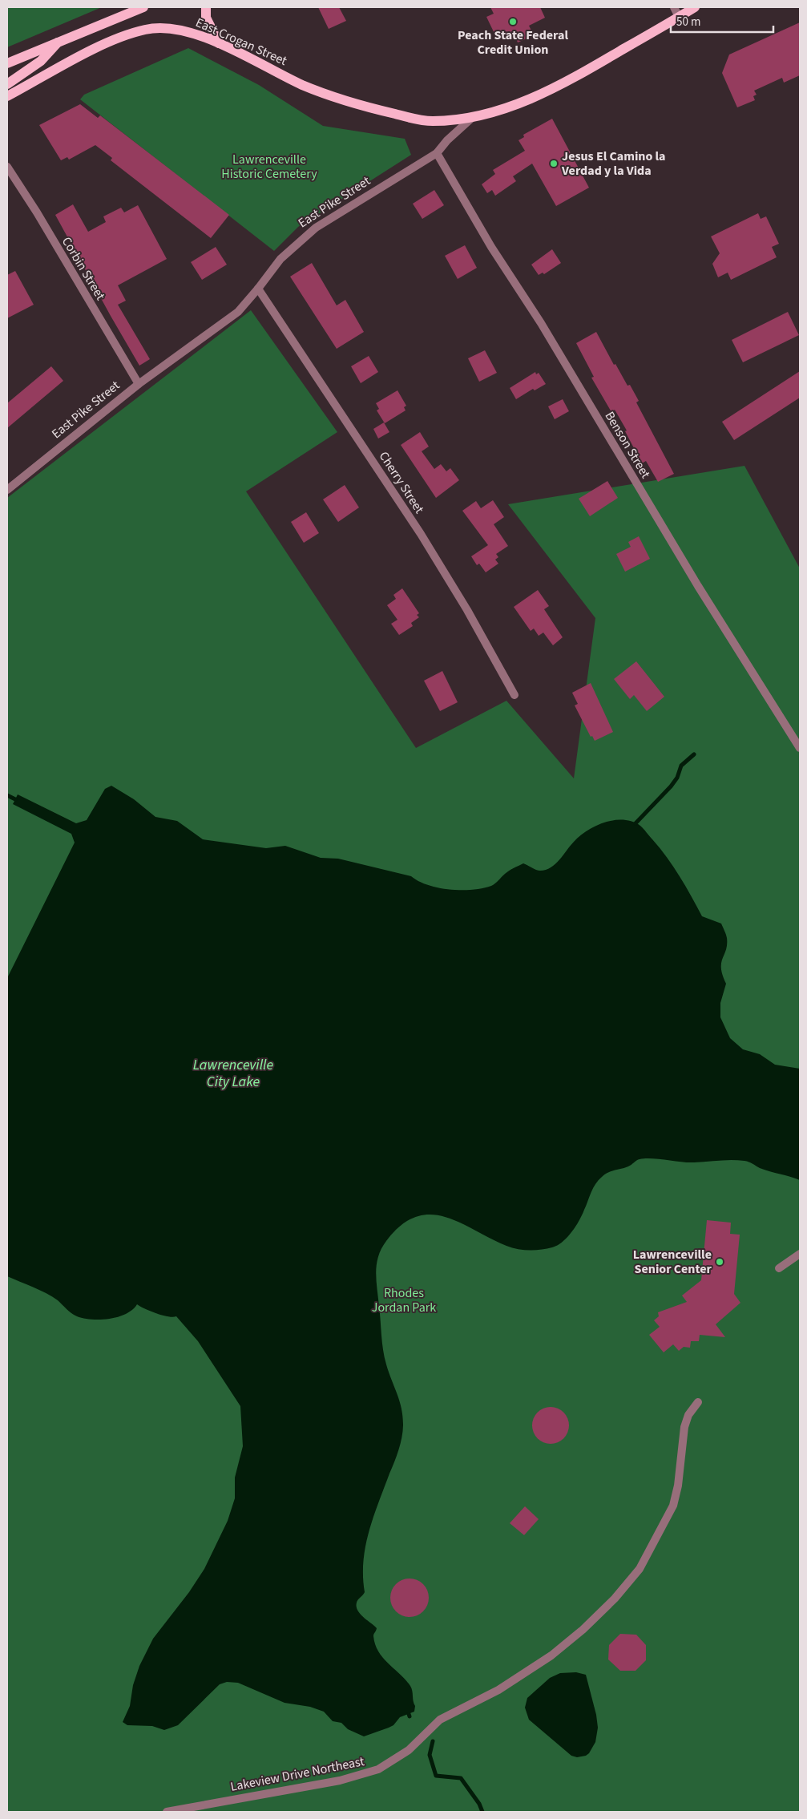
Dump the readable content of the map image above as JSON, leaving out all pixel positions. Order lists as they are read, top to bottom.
{
  "streets": {
    "main road": ["East Crogan Street", "East Pike Street"],
    "street": [
      "Corbin Street",
      "Benson Street",
      "Cherry Street",
      "Lakeview Drive Northeast"
    ]
  },
  "crossings": [
    ["East Crogan Street", "East Pike Street"],
    ["East Pike Street", "Corbin Street"],
    ["East Pike Street", "Benson Street"],
    ["East Pike Street", "Cherry Street"]
  ],
  "water": ["Lawrenceville City Lake"],
  "parks": ["Lawrenceville Historic Cemetery", "Rhodes Jordan Park"],
  "places": ["Peach State Federal Credit Union", "Jesus El Camino la Verdad y la Vida", "Lawrenceville Senior Center"],
  "scale_bar": "50 m"
}
